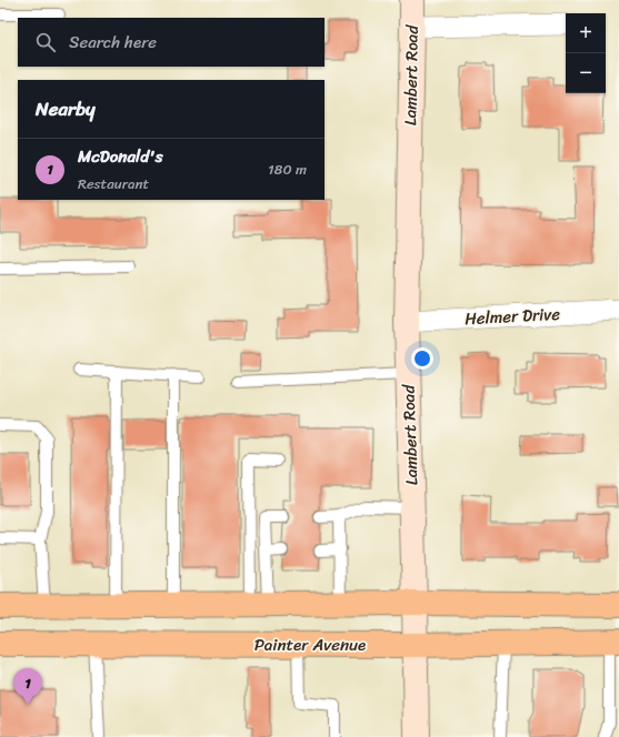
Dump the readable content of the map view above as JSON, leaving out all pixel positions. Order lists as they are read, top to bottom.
{
  "streets": {
    "main road": ["Lambert Road", "Painter Avenue"],
    "street": ["Helmer Drive"]
  },
  "crossings": [
    ["Lambert Road", "Helmer Drive"],
    ["Lambert Road", "Painter Avenue"]
  ],
  "page": {
    "map_buttons": ["+", "−"],
    "search": "Search here",
    "heading": "Nearby",
    "list": [
      {
        "mark": "1",
        "name": "McDonald's",
        "note": "Restaurant",
        "value": "180 m"
      }
    ],
    "pins": "1"
  }
}
